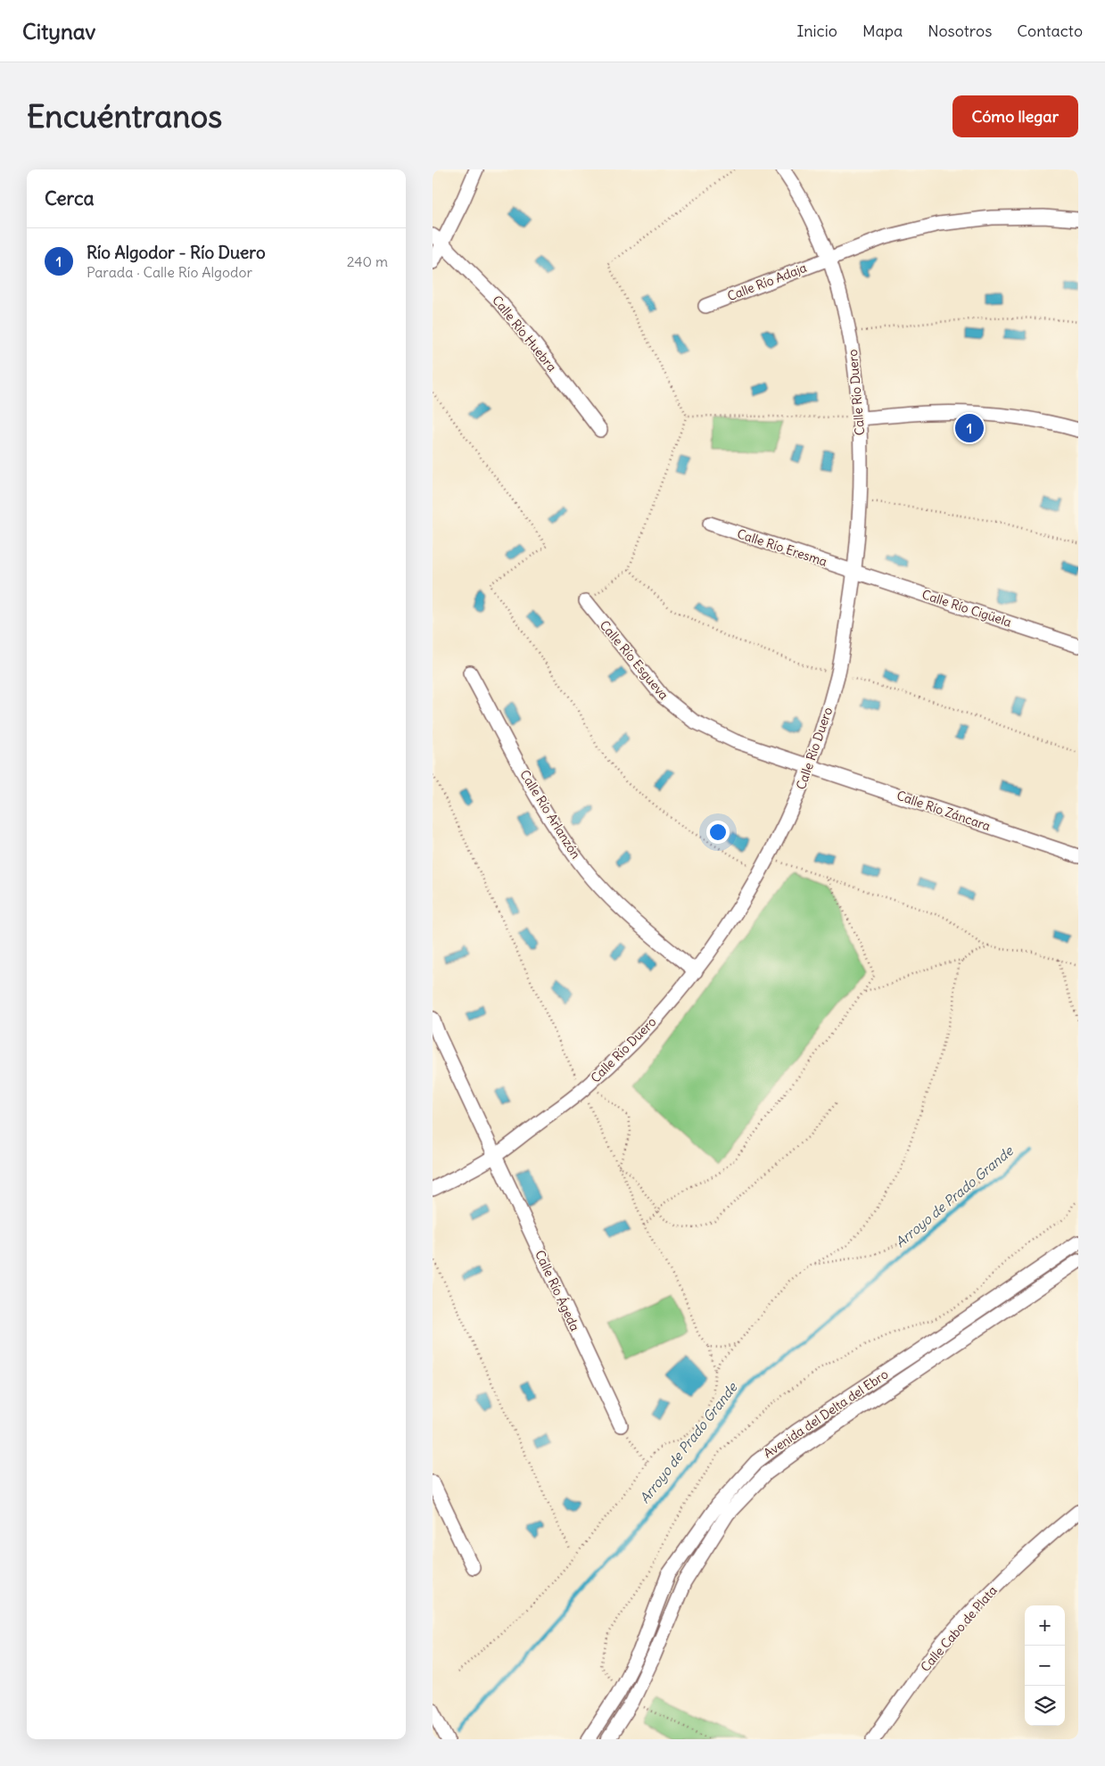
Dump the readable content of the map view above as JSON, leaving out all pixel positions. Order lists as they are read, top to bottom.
{
  "streets": {
    "street": [
      "Calle Río Adaja",
      "Calle Río Huebra",
      "Calle Río Duero",
      "Calle Río Eresma",
      "Calle Río Cigüela",
      "Calle Río Esgueva",
      "Calle Río Záncara",
      "Calle Río Arlanzón",
      "Calle Río Ágeda",
      "Avenida del Delta del Ebro",
      "Calle Cabo de Plata"
    ]
  },
  "crossings": [
    ["Calle Río Adaja", "Calle Río Duero"],
    ["Calle Río Duero", "Calle Río Eresma"],
    ["Calle Río Duero", "Calle Río Cigüela"],
    ["Calle Río Duero", "Calle Río Esgueva"],
    ["Calle Río Duero", "Calle Río Záncara"],
    ["Calle Río Duero", "Calle Río Arlanzón"],
    ["Calle Río Duero", "Calle Río Ágeda"],
    ["Calle Río Eresma", "Calle Río Cigüela"],
    ["Calle Río Esgueva", "Calle Río Záncara"]
  ],
  "water": ["Arroyo de Prado Grande"],
  "page": {
    "header": "Citynav",
    "nav": [
      "Inicio",
      "Mapa",
      "Nosotros",
      "Contacto"
    ],
    "buttons": "Cómo llegar",
    "title": "Encuéntranos",
    "heading": "Cerca",
    "list": [
      {
        "mark": "1",
        "name": "Río Algodor - Río Duero",
        "note": "Parada · Calle Río Algodor",
        "value": "240 m"
      }
    ],
    "pins": "1",
    "map_buttons": ["+", "−"]
  }
}
